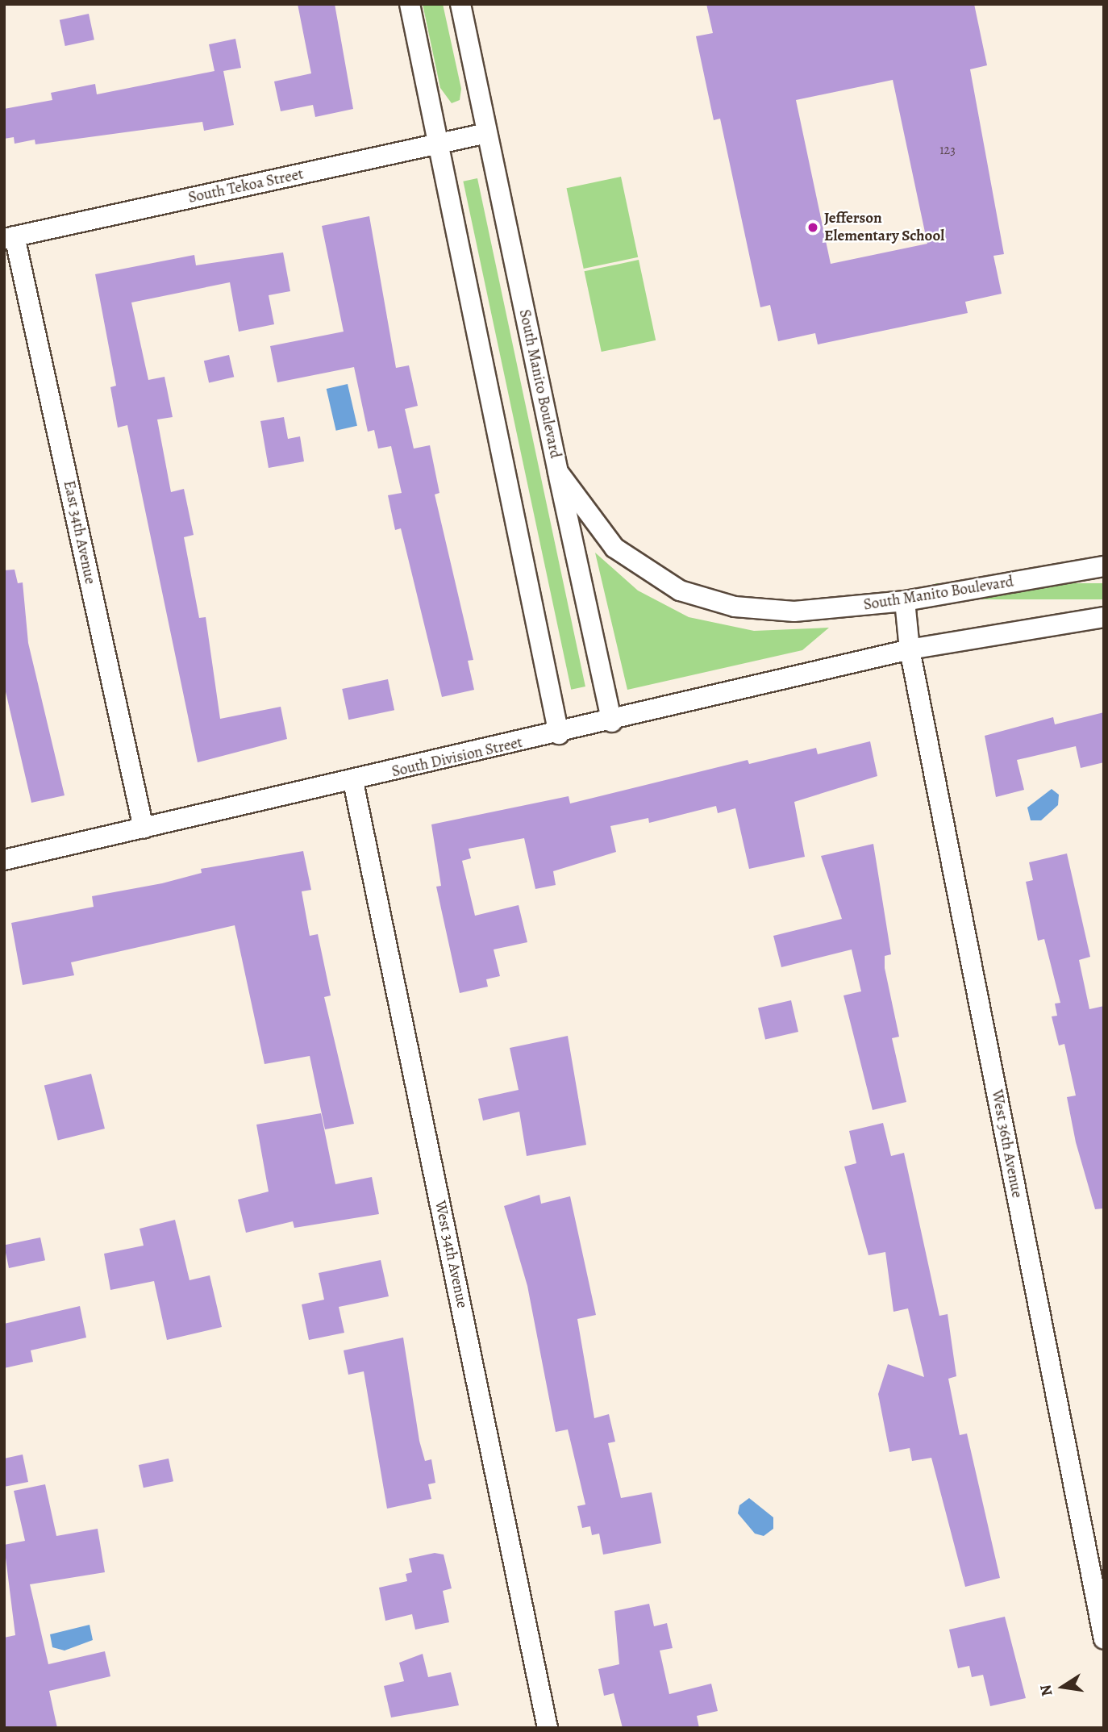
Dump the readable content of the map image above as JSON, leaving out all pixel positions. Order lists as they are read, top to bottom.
{
  "streets": {
    "street": [
      "South Tekoa Street",
      "South Manito Boulevard",
      "East 34th Avenue",
      "South Division Street",
      "West 36th Avenue",
      "West 34th Avenue"
    ]
  },
  "crossings": [
    ["South Tekoa Street", "South Manito Boulevard"],
    ["South Tekoa Street", "East 34th Avenue"],
    ["South Manito Boulevard", "West 36th Avenue"],
    ["East 34th Avenue", "South Division Street"],
    ["South Division Street", "West 36th Avenue"],
    ["South Division Street", "West 34th Avenue"]
  ],
  "places": ["Jefferson Elementary School"],
  "house_numbers": ["123"],
  "north": "left"
}
